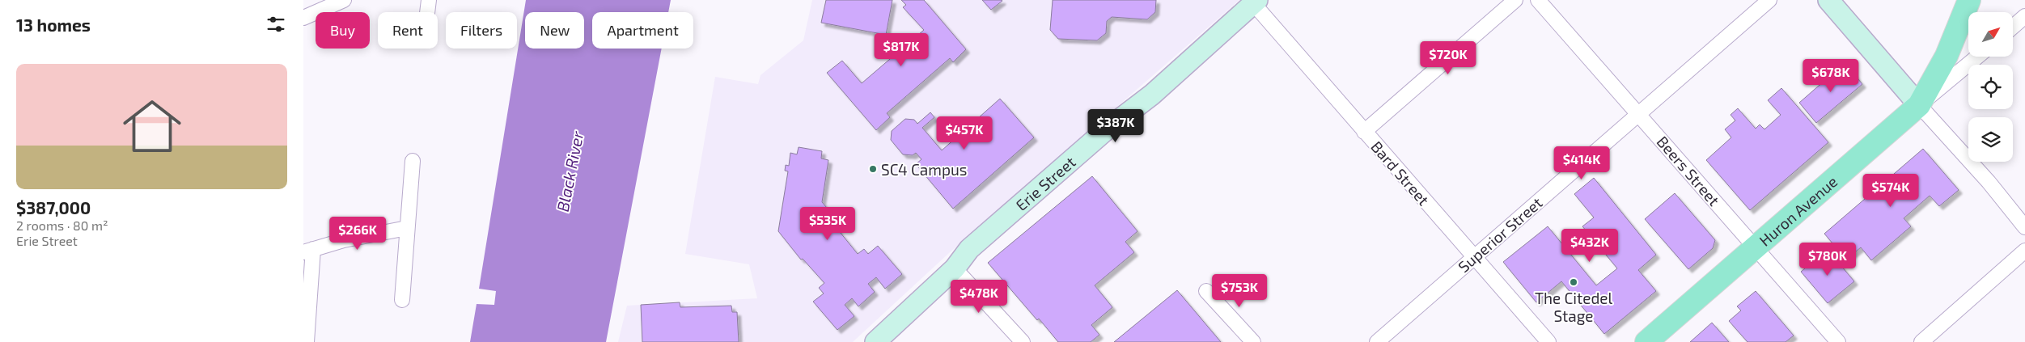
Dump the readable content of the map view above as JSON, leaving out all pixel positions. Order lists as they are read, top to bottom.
{
  "streets": {
    "main road": ["Huron Avenue"],
    "street": [
      "Beers Street",
      "Bard Street",
      "Erie Street",
      "Superior Street"
    ]
  },
  "crossings": [
    ["Beers Street", "Huron Avenue"],
    ["Beers Street", "Superior Street"],
    ["Bard Street", "Erie Street"],
    ["Bard Street", "Superior Street"]
  ],
  "water": ["Black River"],
  "places": ["SC4 Campus", "The Citedel Stage"],
  "north": "top right",
  "page": {
    "heading": "13 homes",
    "chip": [
      "Buy",
      "Rent",
      "Filters",
      "New",
      "Apartment"
    ],
    "price": [
      "$817K",
      "$720K",
      "$678K",
      "$387K",
      "$457K",
      "$414K",
      "$574K",
      "$535K",
      "$266K",
      "$432K",
      "$780K",
      "$753K",
      "$478K"
    ],
    "list": [
      {
        "name": "$387,000",
        "note": "2 rooms · 80 m² · Erie Street"
      }
    ]
  }
}
